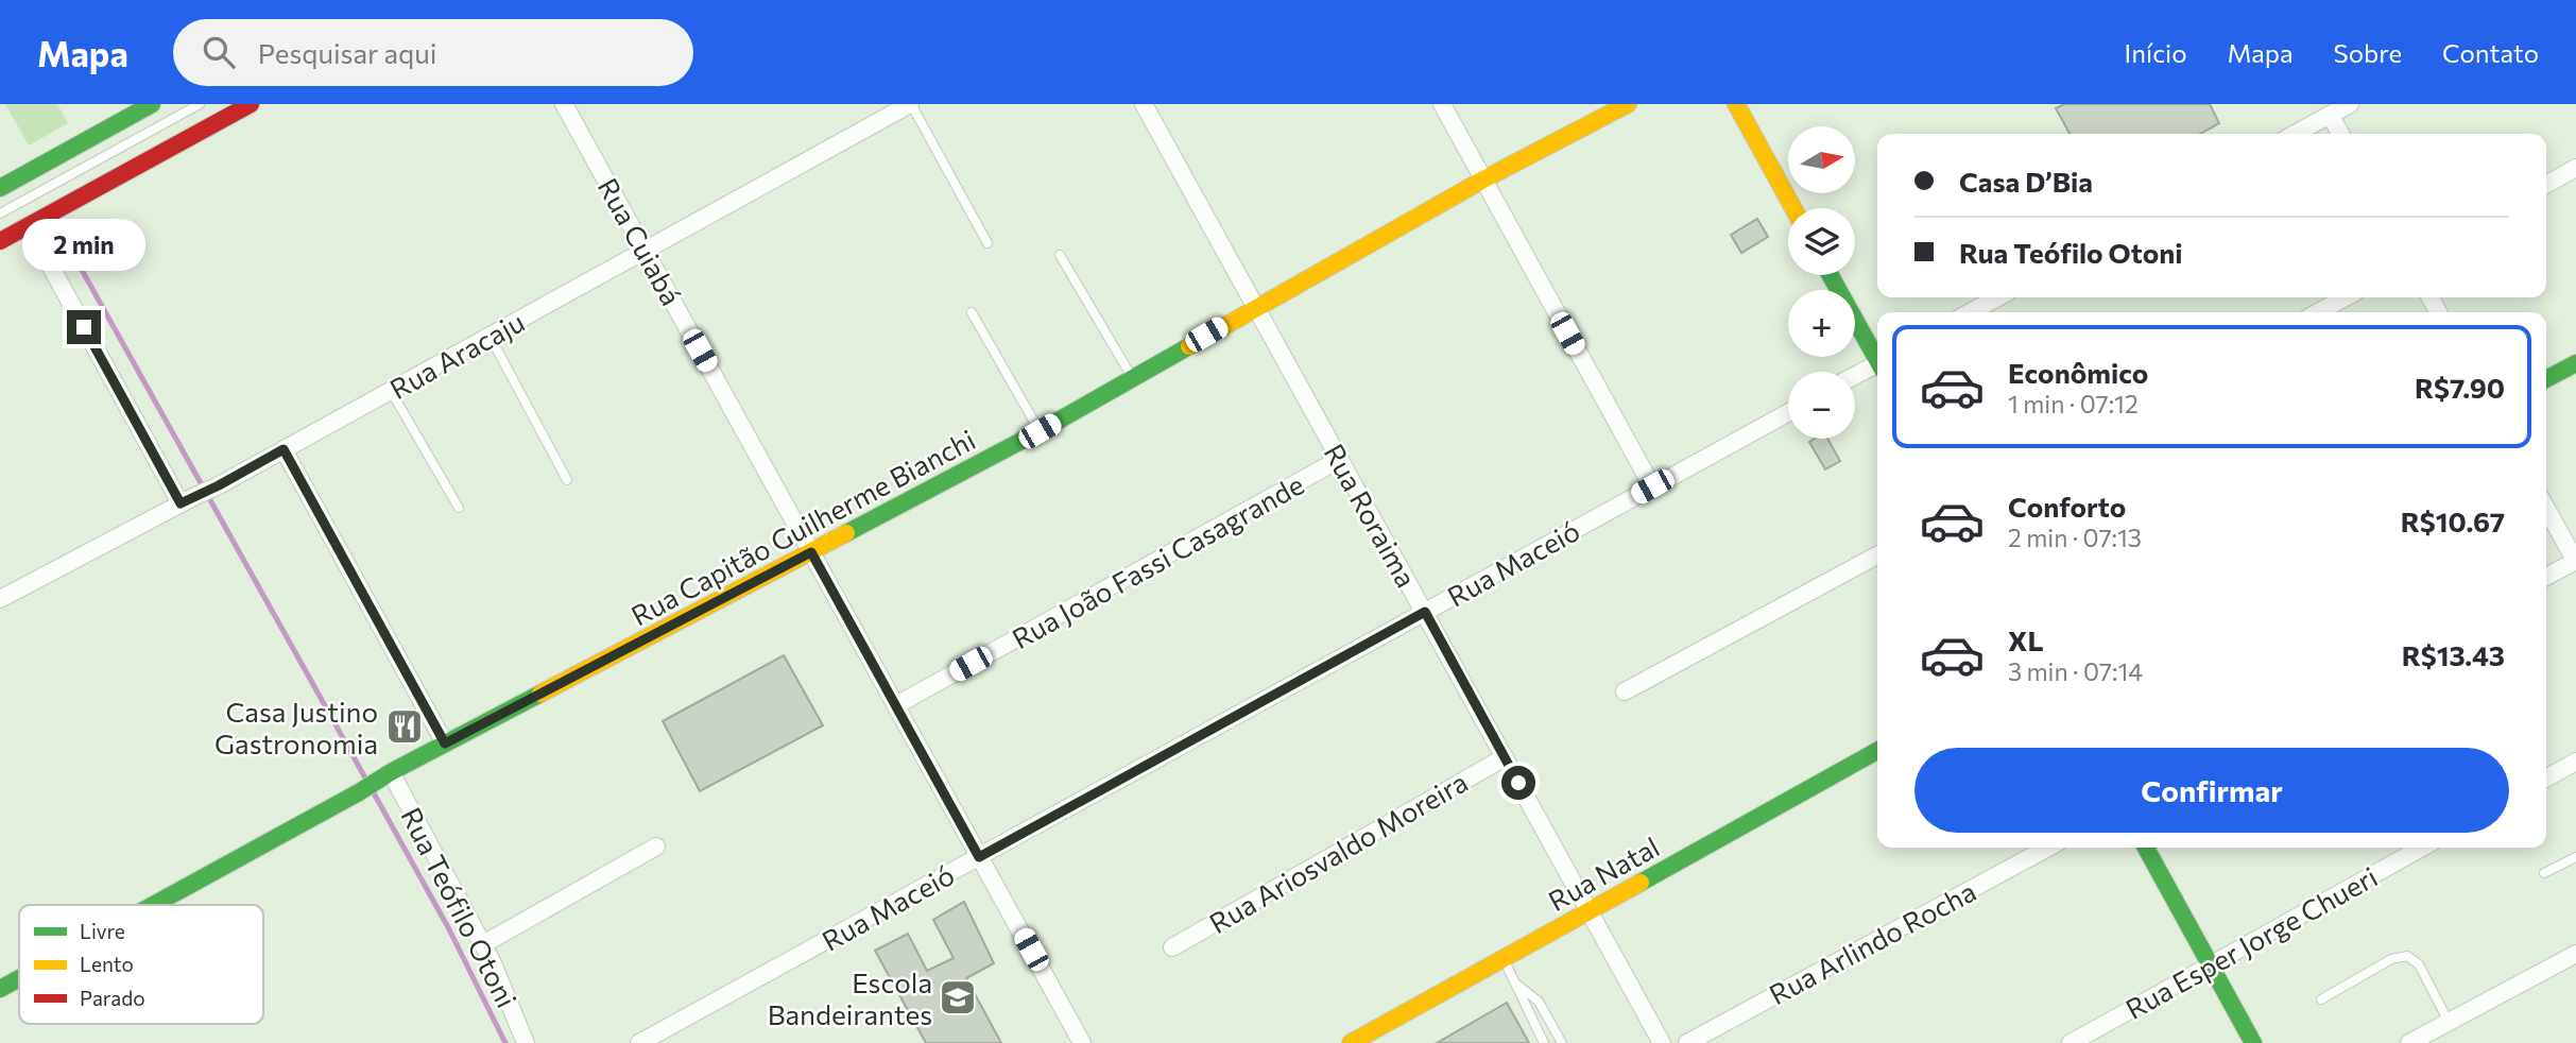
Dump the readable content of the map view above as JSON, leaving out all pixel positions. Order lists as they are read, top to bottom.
{
  "streets": {
    "street": [
      "Rua Cuiabá",
      "Rua Aracaju",
      "Rua Roraima",
      "Rua Capitão Guilherme Bianchi",
      "Rua João Fassi Casagrande",
      "Rua Maceió",
      "Rua Ariosvaldo Moreira",
      "Rua Natal",
      "Rua Teófilo Otoni",
      "Rua Arlindo Rocha",
      "Rua Esper Jorge Chueri"
    ]
  },
  "crossings": [
    ["Rua Cuiabá", "Rua Aracaju"],
    ["Rua Cuiabá", "Rua Capitão Guilherme Bianchi"],
    ["Rua Cuiabá", "Rua João Fassi Casagrande"],
    ["Rua Cuiabá", "Rua Maceió"],
    ["Rua Roraima", "Rua Capitão Guilherme Bianchi"],
    ["Rua Roraima", "Rua João Fassi Casagrande"],
    ["Rua Roraima", "Rua Maceió"],
    ["Rua Roraima", "Rua Ariosvaldo Moreira"],
    ["Rua Roraima", "Rua Natal"],
    ["Rua Capitão Guilherme Bianchi", "Rua Teófilo Otoni"]
  ],
  "places": {
    "restaurant": ["Casa Justino Gastronomia"],
    "school or university": ["Escola Bandeirantes"]
  },
  "legend": ["Livre", "Lento", "Parado"],
  "north": "right",
  "page": {
    "header": "Mapa",
    "search": "Pesquisar aqui",
    "nav": [
      "Início",
      "Mapa",
      "Sobre",
      "Contato"
    ],
    "map_buttons": ["+", "−"],
    "banner": ["Casa D’Bia", "Rua Teófilo Otoni"],
    "bubble": "2 min",
    "list": [
      {
        "name": "Econômico",
        "note": "1 min · 07:12",
        "value": "R$7.90"
      },
      {
        "name": "Conforto",
        "note": "2 min · 07:13",
        "value": "R$10.67"
      },
      {
        "name": "XL",
        "note": "3 min · 07:14",
        "value": "R$13.43"
      }
    ],
    "buttons": "Confirmar"
  }
}
